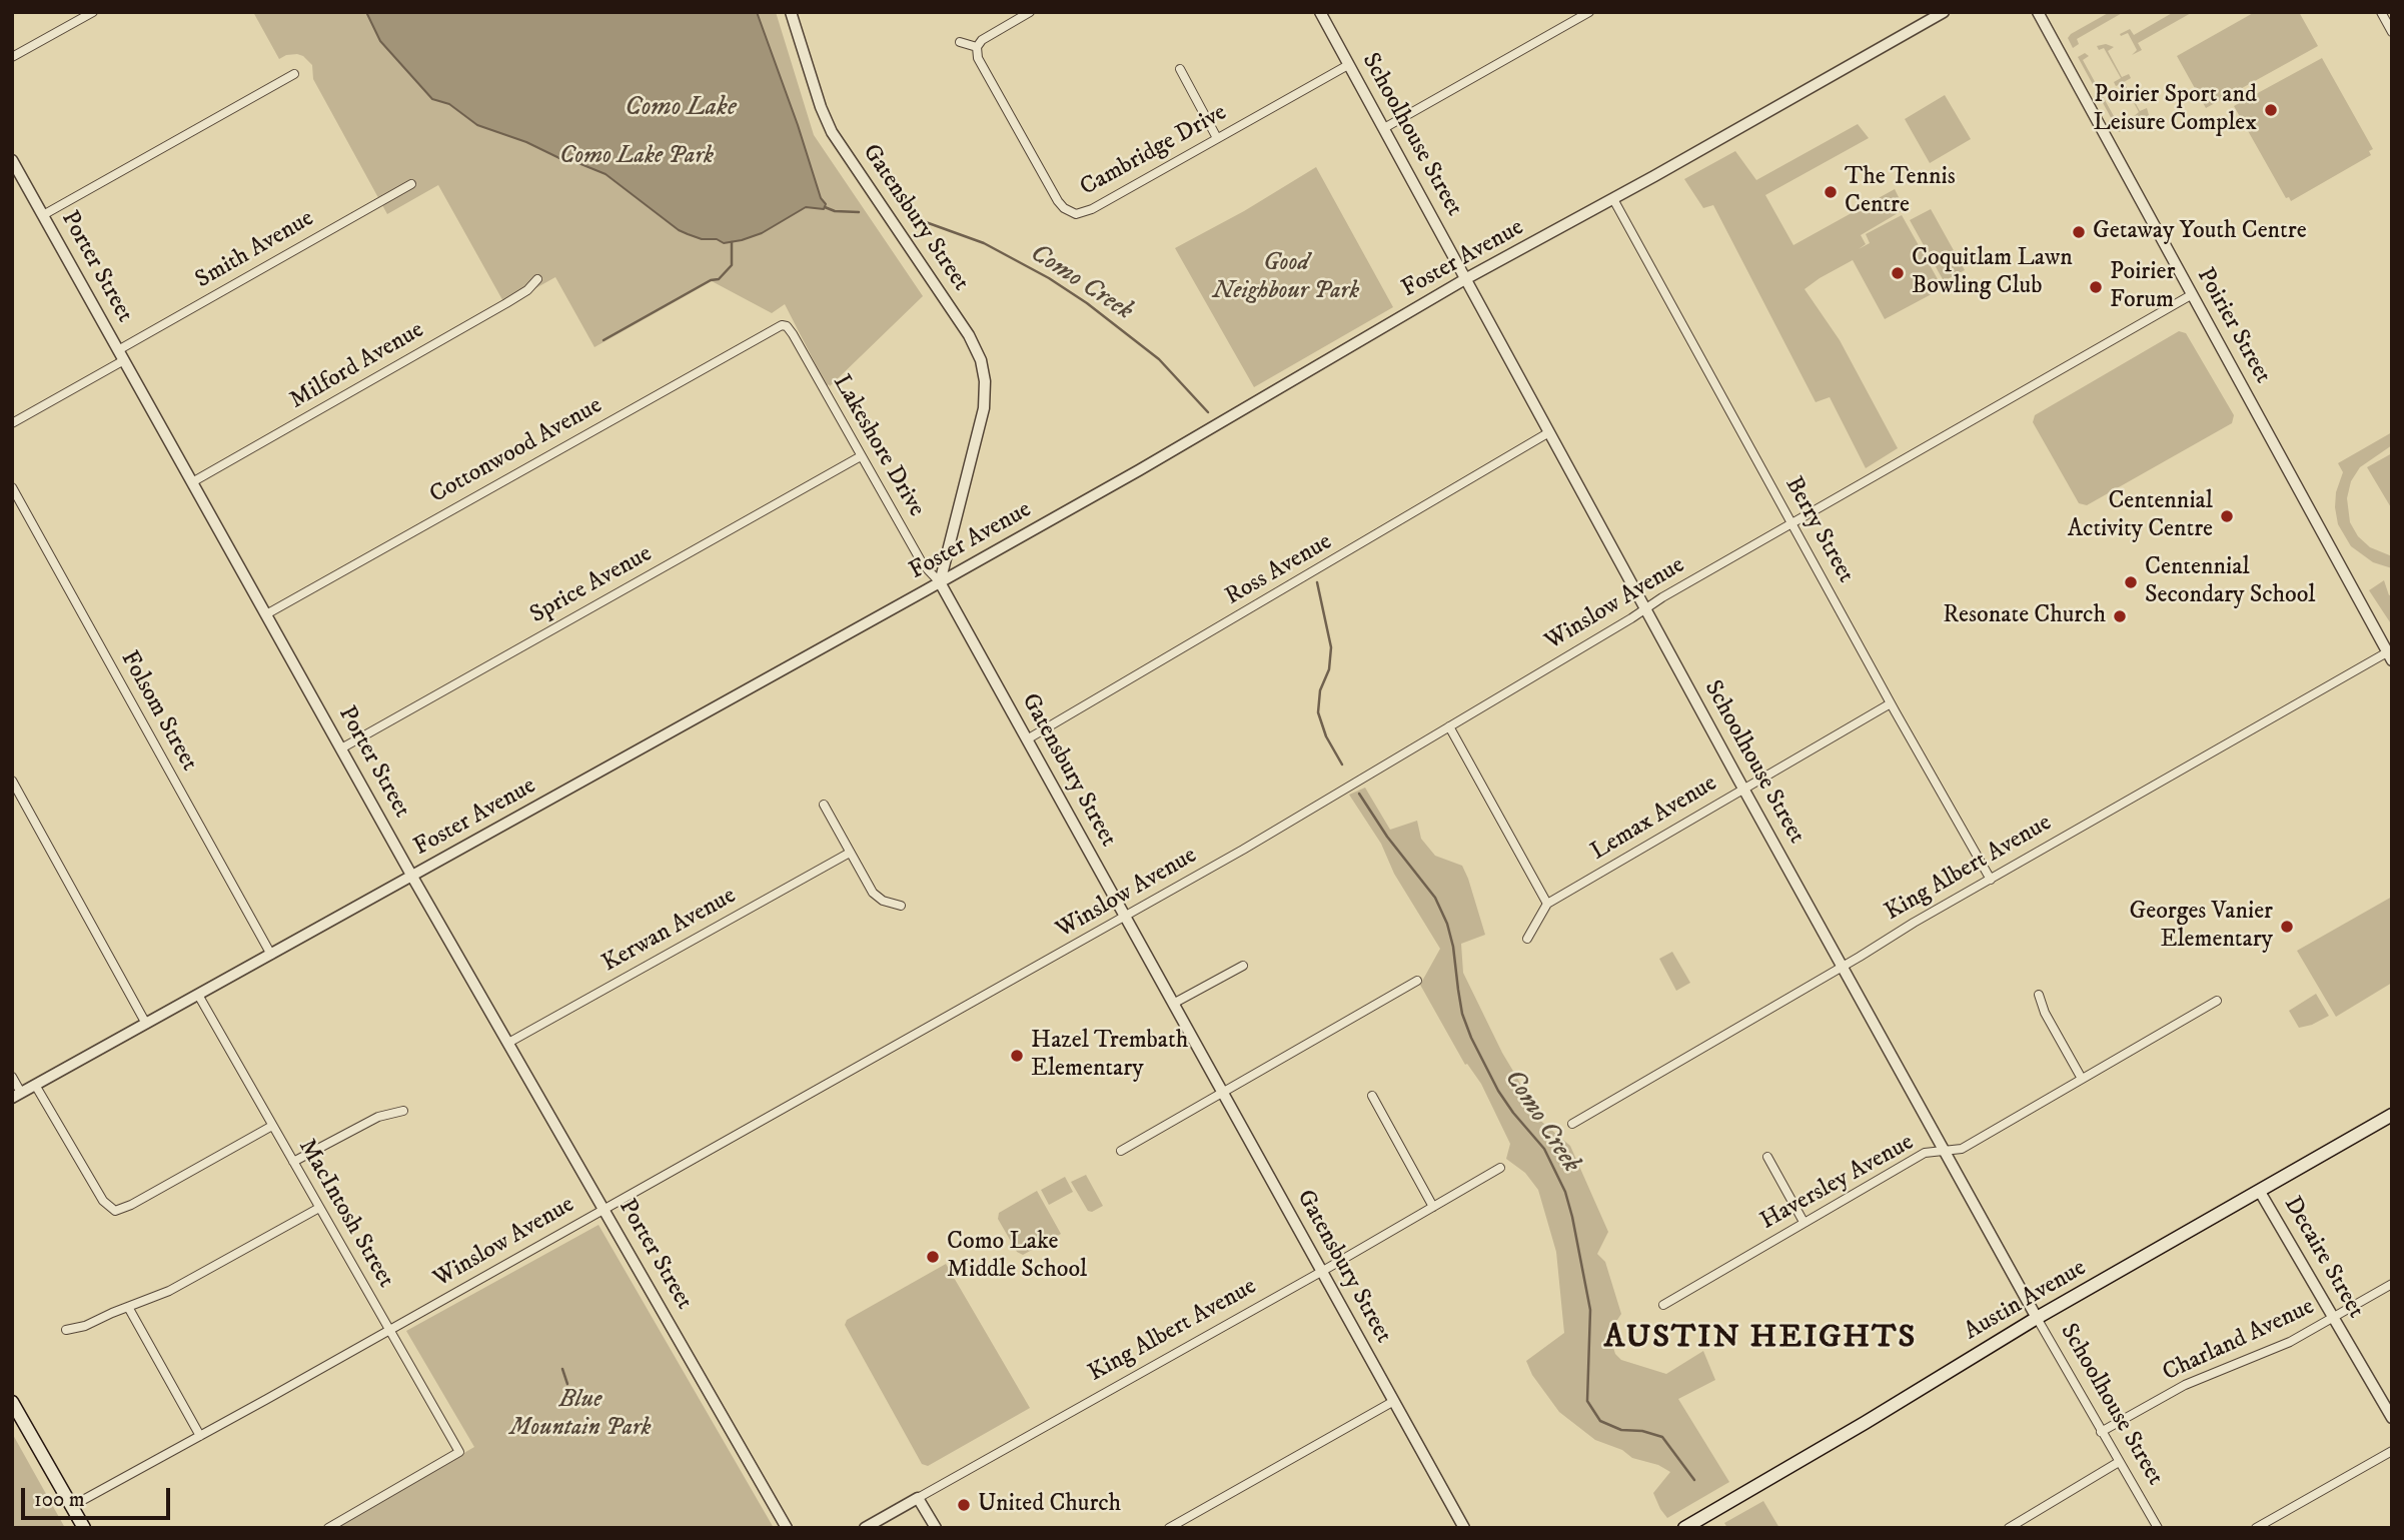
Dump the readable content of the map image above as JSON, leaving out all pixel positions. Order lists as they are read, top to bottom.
{
  "streets": {
    "main road": ["Austin Avenue"],
    "street": [
      "Schoolhouse Street",
      "Cambridge Drive",
      "Gatensbury Street",
      "Smith Avenue",
      "Foster Avenue",
      "Porter Street",
      "Poirier Street",
      "Milford Avenue",
      "Lakeshore Drive",
      "Cottonwood Avenue",
      "Berry Street",
      "Ross Avenue",
      "Sprice Avenue",
      "Winslow Avenue",
      "Folsom Street",
      "Lemax Avenue",
      "King Albert Avenue",
      "Kerwan Avenue",
      "Haversley Avenue",
      "MacIntosh Street",
      "Decaire Street",
      "Charland Avenue"
    ]
  },
  "crossings": [
    ["Schoolhouse Street", "Cambridge Drive"],
    ["Schoolhouse Street", "Foster Avenue"],
    ["Schoolhouse Street", "Ross Avenue"],
    ["Schoolhouse Street", "Winslow Avenue"],
    ["Schoolhouse Street", "Lemax Avenue"],
    ["Schoolhouse Street", "King Albert Avenue"],
    ["Schoolhouse Street", "Haversley Avenue"],
    ["Schoolhouse Street", "Austin Avenue"],
    ["Schoolhouse Street", "Charland Avenue"],
    ["Gatensbury Street", "Foster Avenue"],
    ["Gatensbury Street", "Lakeshore Drive"],
    ["Gatensbury Street", "Ross Avenue"],
    ["Gatensbury Street", "Winslow Avenue"],
    ["Gatensbury Street", "King Albert Avenue"],
    ["Smith Avenue", "Porter Street"],
    ["Foster Avenue", "Porter Street"],
    ["Foster Avenue", "Lakeshore Drive"],
    ["Foster Avenue", "Berry Street"],
    ["Foster Avenue", "Folsom Street"],
    ["Foster Avenue", "MacIntosh Street"],
    ["Porter Street", "Milford Avenue"],
    ["Porter Street", "Cottonwood Avenue"],
    ["Porter Street", "Sprice Avenue"],
    ["Porter Street", "Winslow Avenue"],
    ["Porter Street", "Kerwan Avenue"],
    ["Poirier Street", "Winslow Avenue"],
    ["Poirier Street", "King Albert Avenue"],
    ["Lakeshore Drive", "Cottonwood Avenue"],
    ["Lakeshore Drive", "Sprice Avenue"],
    ["Berry Street", "Winslow Avenue"],
    ["Berry Street", "Lemax Avenue"],
    ["Berry Street", "King Albert Avenue"],
    ["Winslow Avenue", "MacIntosh Street"],
    ["Decaire Street", "Austin Avenue"],
    ["Decaire Street", "Charland Avenue"]
  ],
  "districts": ["AUSTIN HEIGHTS"],
  "water": ["Como Lake", "Como Creek"],
  "parks": ["Como Lake Park", "Good Neighbour Park", "Blue Mountain Park"],
  "places": [
    "Poirier Sport and Leisure Complex",
    "The Tennis Centre",
    "Getaway Youth Centre",
    "Coquitlam Lawn Bowling Club",
    "Poirier Forum",
    "Centennial Activity Centre",
    "Centennial Secondary School",
    "Resonate Church",
    "Georges Vanier Elementary",
    "Hazel Trembath Elementary",
    "Como Lake Middle School",
    "United Church"
  ],
  "scale_bar": "100 m"
}
